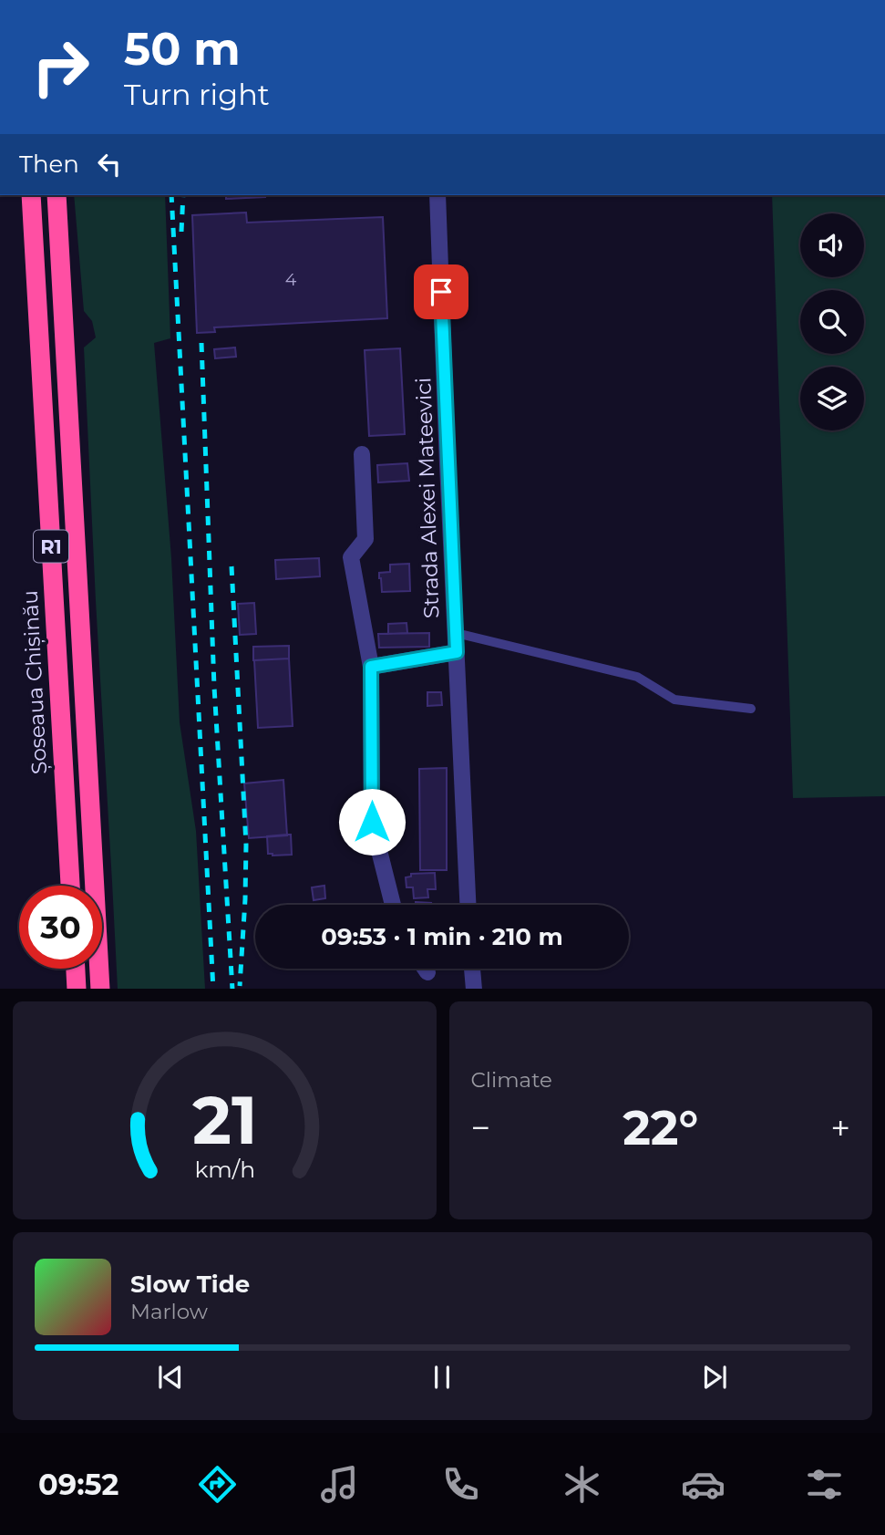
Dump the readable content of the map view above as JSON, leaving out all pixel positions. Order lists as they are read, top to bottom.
{
  "streets": {
    "highway": ["R1", "Șoseaua Chișinău"],
    "street": ["Strada Alexei Mateevici"]
  },
  "house_numbers": ["4"],
  "page": {
    "turn": ["50 m", "Turn right"],
    "then": "Then",
    "limit": "30",
    "trip": "09:53 · 1 min · 210 m",
    "tile": "Climate",
    "heat": ["−", "22°", "+"],
    "song": ["Slow Tide", "Marlow"],
    "tabs": "09:52",
    "gauge": ["21", "km/h"]
  }
}
